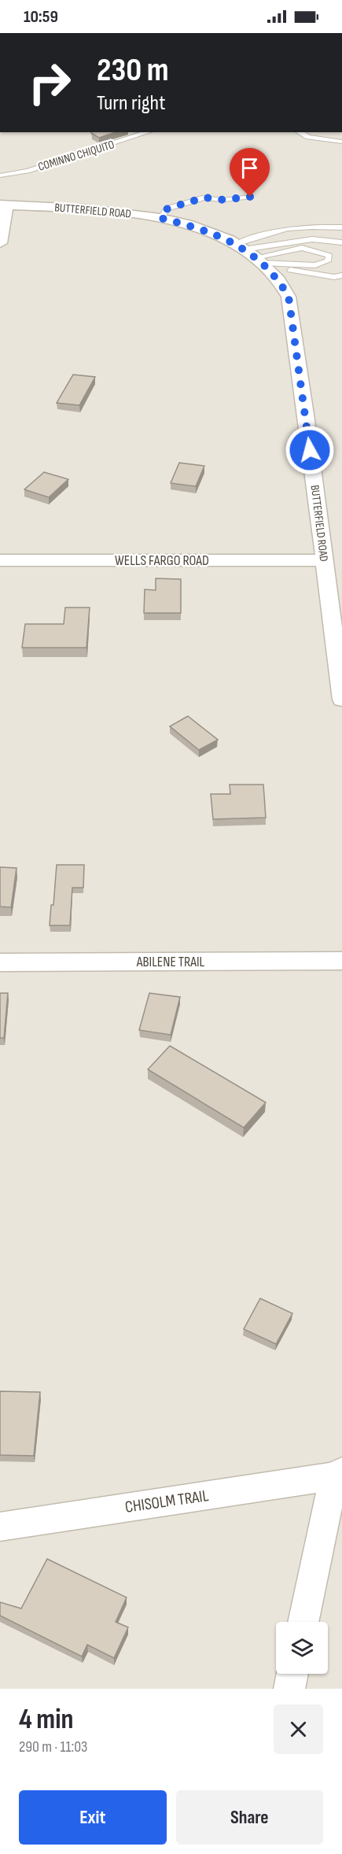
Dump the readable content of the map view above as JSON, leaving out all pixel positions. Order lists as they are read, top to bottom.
{
  "streets": {
    "street": [
      "BUTTERFIELD ROAD",
      "WELLS FARGO ROAD",
      "ABILENE TRAIL",
      "CHISOLM TRAIL"
    ],
    "lane": ["COMINNO CHIQUITO"]
  },
  "crossings": [
    ["BUTTERFIELD ROAD", "WELLS FARGO ROAD"]
  ],
  "page": {
    "status": "10:59",
    "turn": ["230 m", "Turn right"],
    "heading": ["4 min", "290 m · 11:03"],
    "buttons": ["Exit", "Share"]
  }
}
